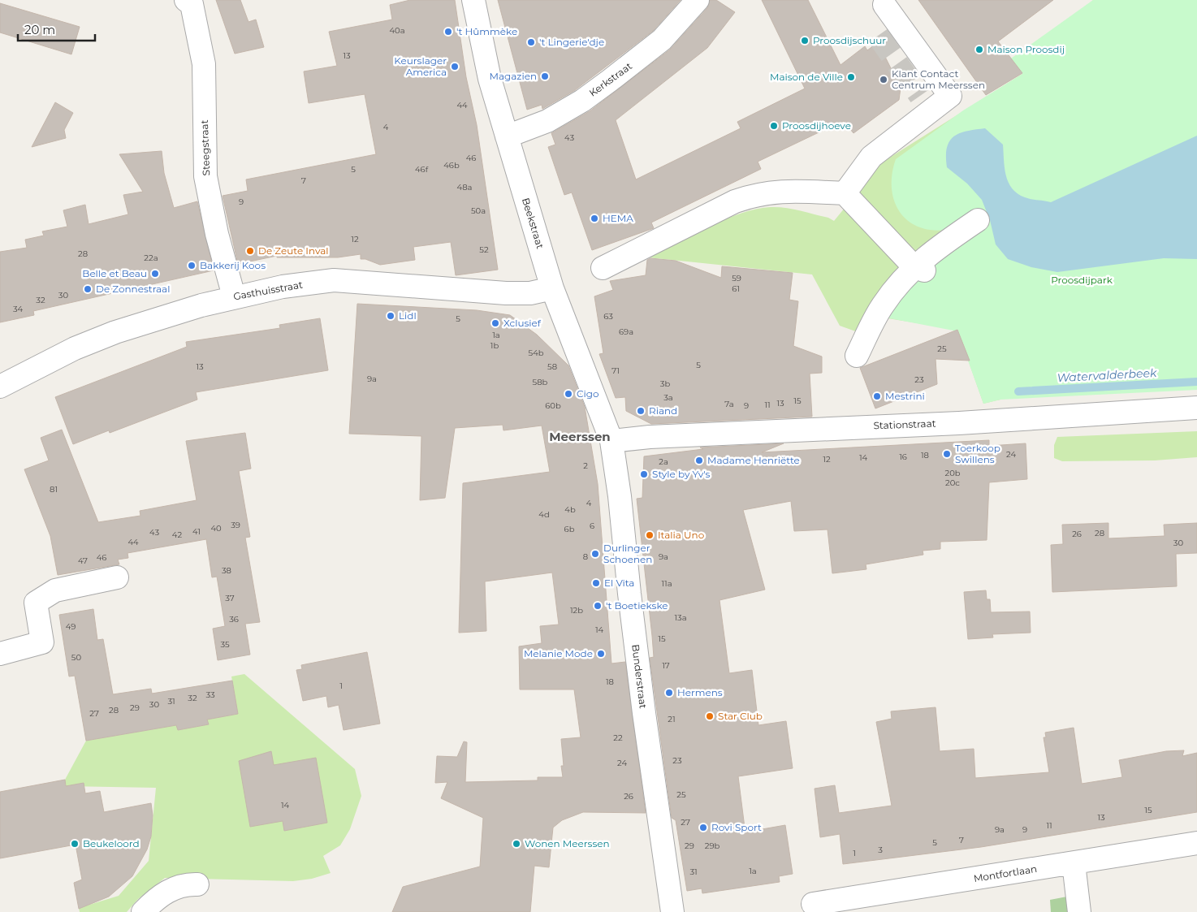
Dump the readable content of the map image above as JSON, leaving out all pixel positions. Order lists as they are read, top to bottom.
{
  "streets": {
    "street": [
      "Kerkstraat",
      "Steegstraat",
      "Beekstraat",
      "Gasthuisstraat",
      "Stationstraat",
      "Bunderstraat",
      "Montfortlaan"
    ]
  },
  "crossings": [
    ["Kerkstraat", "Beekstraat"],
    ["Steegstraat", "Gasthuisstraat"],
    ["Beekstraat", "Gasthuisstraat"],
    ["Beekstraat", "Stationstraat"],
    ["Beekstraat", "Bunderstraat"],
    ["Stationstraat", "Bunderstraat"]
  ],
  "districts": ["Meerssen"],
  "water": ["Watervalderbeek"],
  "parks": ["Proosdijpark"],
  "places": [
    "'t Hûmmèke",
    "Proosdijschuur",
    "'t Lingerie'dje",
    "Maison Proosdij",
    "Keurslager America",
    "Magazien",
    "Maison de Ville",
    "Klant Contact Centrum Meerssen",
    "Proosdijhoeve",
    "HEMA",
    "De Zeute Inval",
    "Bakkerij Koos",
    "Belle et Beau",
    "De Zonnestraal",
    "Lidl",
    "Xclusief",
    "Cigo",
    "Mestrini",
    "Riand",
    "Toerkoop Swillens",
    "Madame Henriëtte",
    "Style by Yv's",
    "Italia Uno",
    "Durlinger Schoenen",
    "El Vita",
    "'t Boetiekske",
    "Melanie Mode",
    "Hermens",
    "Star Club",
    "Rovi Sport",
    "Beukeloord",
    "Wonen Meerssen"
  ],
  "house_numbers": [
    "40a",
    "13",
    "44",
    "4",
    "43",
    "46",
    "46b",
    "5",
    "46f",
    "7",
    "48a",
    "9",
    "50a",
    "12",
    "52",
    "28",
    "22a",
    "59",
    "61",
    "30",
    "32",
    "34",
    "63",
    "5",
    "69a",
    "1a",
    "1b",
    "25",
    "54b",
    "5",
    "13",
    "58",
    "71",
    "9a",
    "23",
    "58b",
    "3b",
    "3a",
    "15",
    "13",
    "7a",
    "11",
    "60b",
    "9",
    "24",
    "18",
    "16",
    "14",
    "12",
    "2a",
    "2",
    "20b",
    "20c",
    "81",
    "4",
    "4b",
    "4d",
    "39",
    "6",
    "40",
    "6b",
    "41",
    "43",
    "28",
    "26",
    "42",
    "44",
    "30",
    "8",
    "9a",
    "46",
    "47",
    "38",
    "11a",
    "37",
    "12b",
    "13a",
    "36",
    "49",
    "14",
    "15",
    "35",
    "50",
    "17",
    "18",
    "1",
    "33",
    "32",
    "31",
    "30",
    "29",
    "28",
    "27",
    "21",
    "22",
    "23",
    "24",
    "25",
    "26",
    "14",
    "15",
    "13",
    "27",
    "11",
    "9a",
    "9",
    "7",
    "5",
    "29",
    "29b",
    "3",
    "1",
    "1a",
    "31"
  ],
  "scale_bar": "20 m"
}
